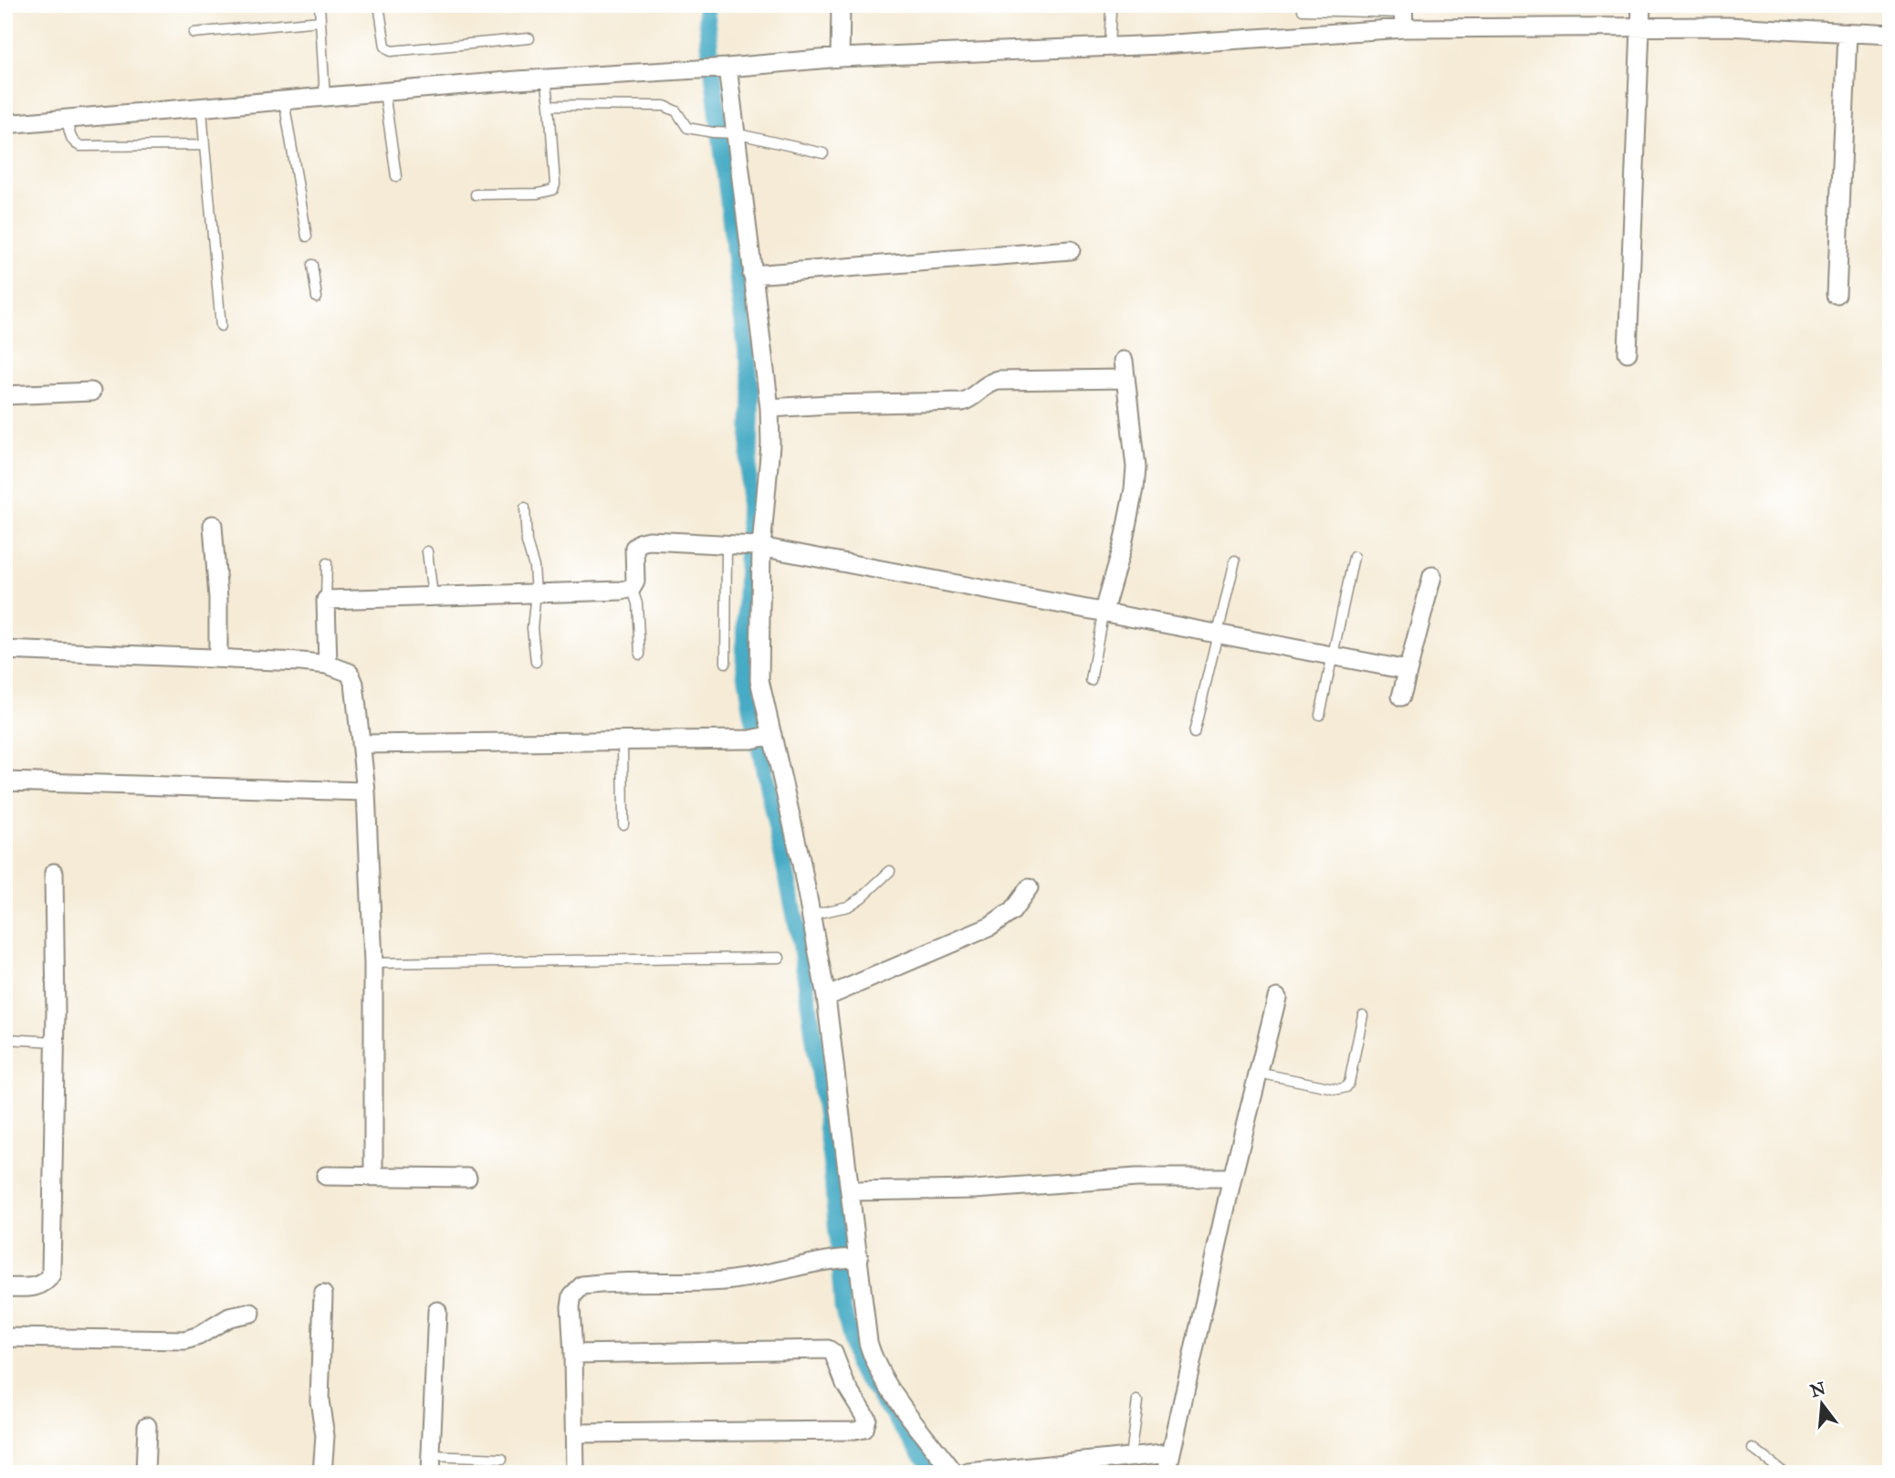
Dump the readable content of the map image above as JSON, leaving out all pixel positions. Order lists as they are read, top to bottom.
{
  "north": "top"
}
